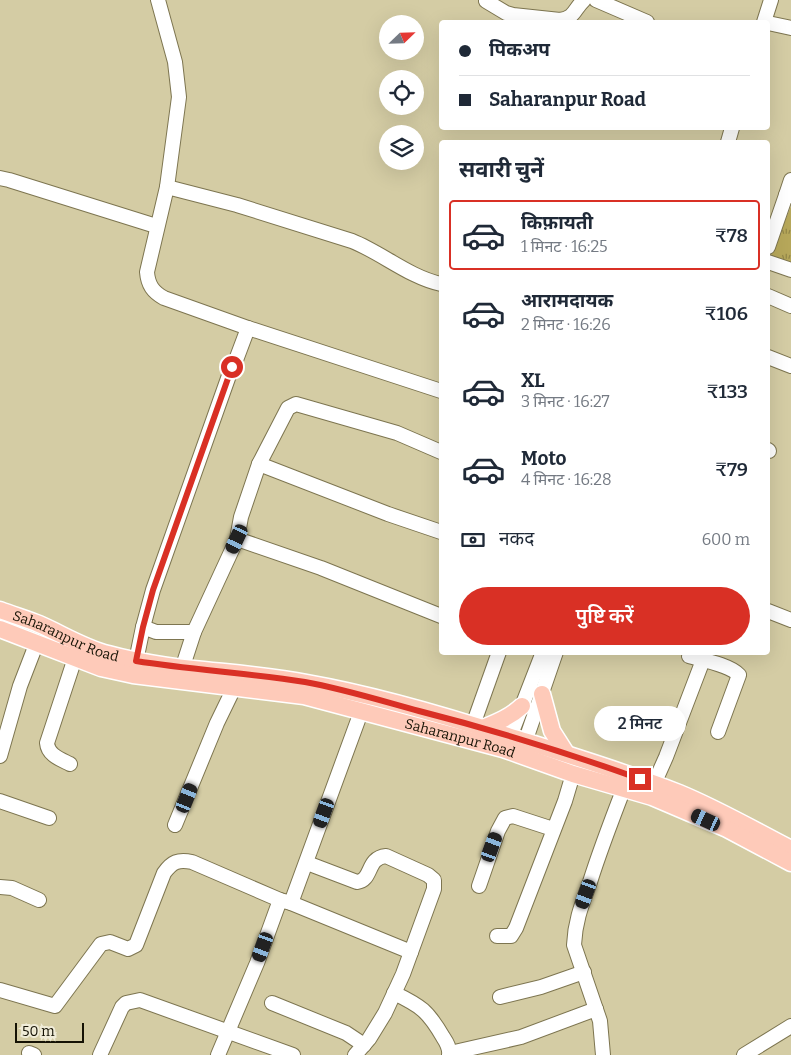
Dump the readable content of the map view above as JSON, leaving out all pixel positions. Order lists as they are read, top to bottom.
{
  "streets": {
    "main road": ["Saharanpur Road"]
  },
  "scale_bar": "50 m",
  "north": "top right",
  "page": {
    "banner": ["पिकअप", "Saharanpur Road"],
    "heading": "सवारी चुनें",
    "list": [
      {
        "name": "किफ़ायती",
        "note": "1 मिनट · 16:25",
        "value": "₹78"
      },
      {
        "name": "आरामदायक",
        "note": "2 मिनट · 16:26",
        "value": "₹106"
      },
      {
        "name": "XL",
        "note": "3 मिनट · 16:27",
        "value": "₹133"
      },
      {
        "name": "Moto",
        "note": "4 मिनट · 16:28",
        "value": "₹79"
      }
    ],
    "pay": ["नकद", "600 m"],
    "buttons": "पुष्टि करें",
    "bubble": "2 मिनट",
    "scale": "50 m"
  }
}
